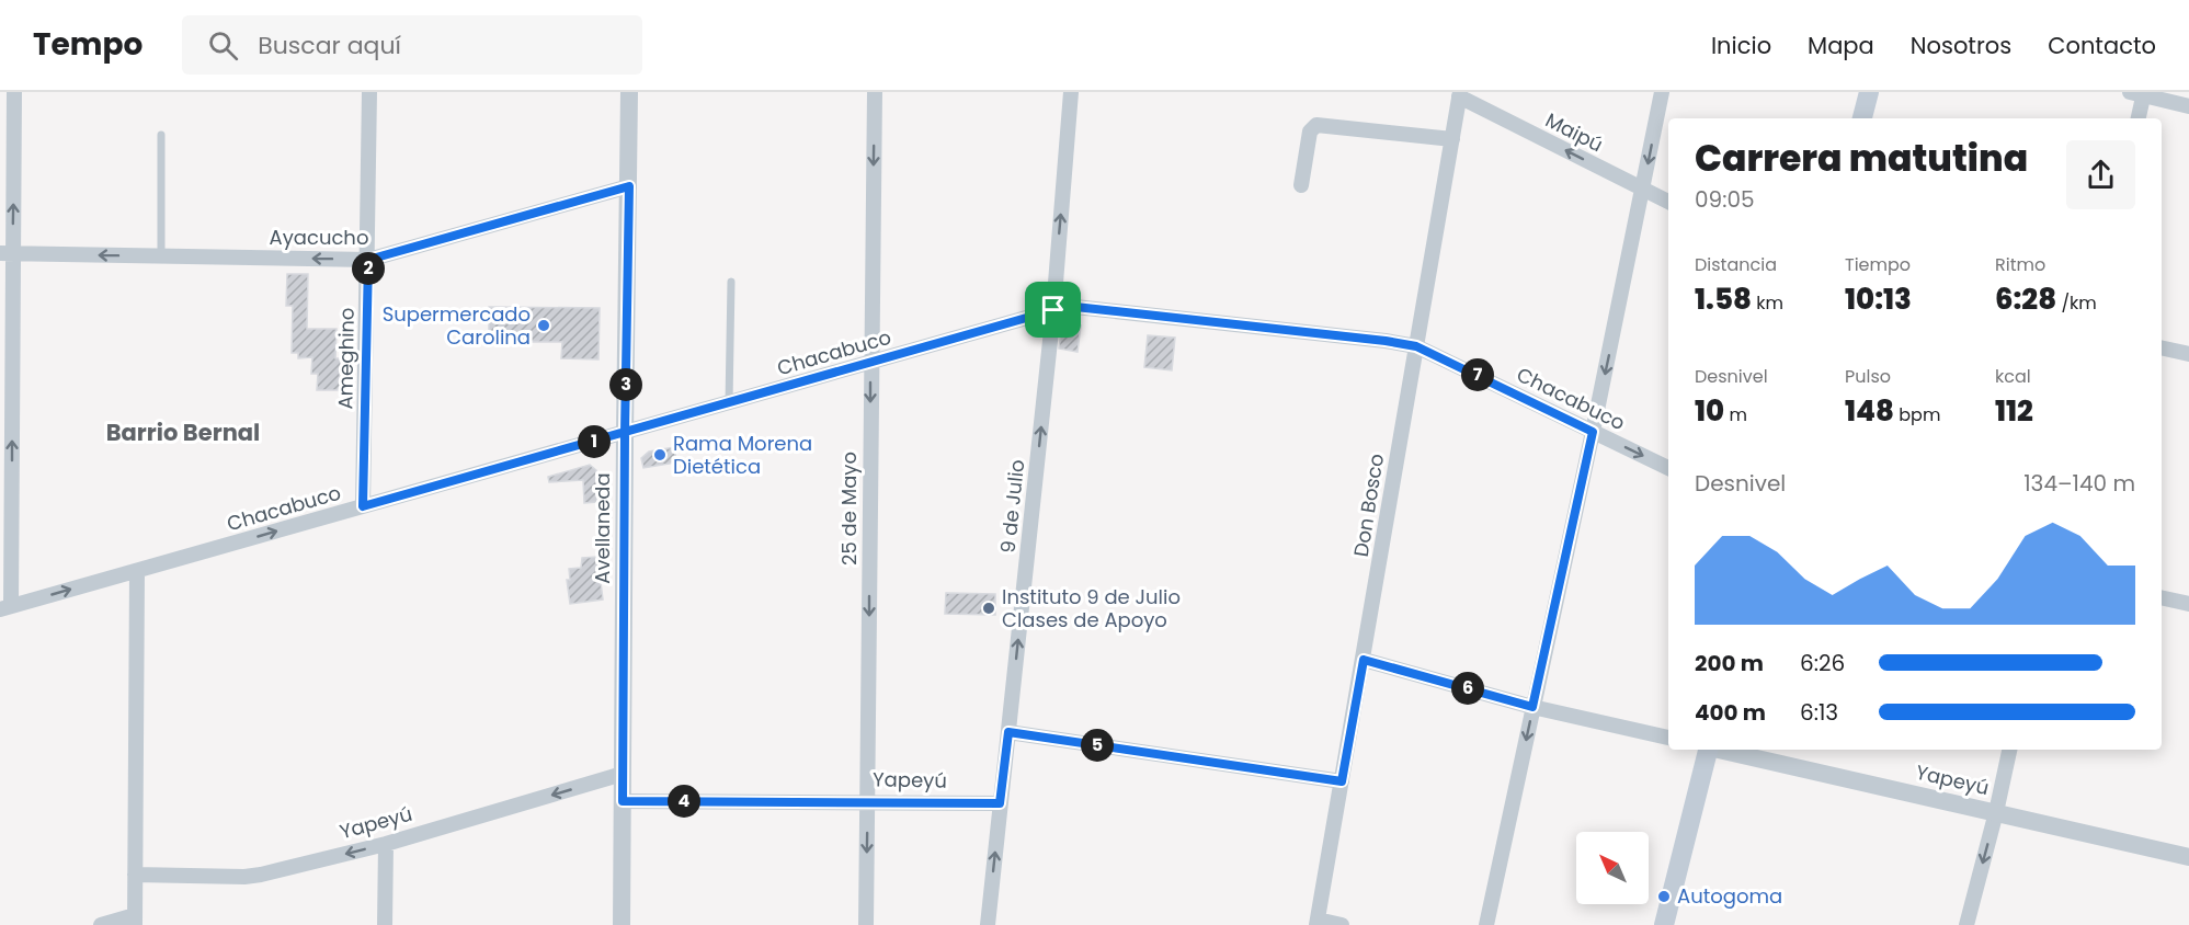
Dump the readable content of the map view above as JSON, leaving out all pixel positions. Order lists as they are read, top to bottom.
{
  "streets": {
    "street": [
      "Maipú",
      "Ayacucho",
      "Chacabuco",
      "Ameghino",
      "Don Bosco",
      "9 de Julio",
      "25 de Mayo",
      "Avellaneda",
      "Yapeyú"
    ]
  },
  "crossings": [
    ["Maipú", "Don Bosco"],
    ["Ayacucho", "Ameghino"],
    ["Ayacucho", "Avellaneda"],
    ["Chacabuco", "Ameghino"],
    ["Chacabuco", "Don Bosco"],
    ["Chacabuco", "9 de Julio"],
    ["Chacabuco", "25 de Mayo"],
    ["Chacabuco", "Avellaneda"],
    ["9 de Julio", "Yapeyú"],
    ["25 de Mayo", "Yapeyú"],
    ["Avellaneda", "Yapeyú"]
  ],
  "one_way": [
    "Maipú",
    "Ayacucho",
    "9 de Julio",
    "25 de Mayo",
    "Yapeyú"
  ],
  "districts": ["Barrio Bernal"],
  "places": [
    "Supermercado Carolina",
    "Rama Morena Dietética",
    "Instituto 9 de Julio Clases de Apoyo",
    "Autogoma"
  ],
  "north": "top left",
  "page": {
    "header": "Tempo",
    "search": "Buscar aquí",
    "nav": [
      "Inicio",
      "Mapa",
      "Nosotros",
      "Contacto"
    ],
    "heading": ["Carrera matutina", "09:05"],
    "stats": [
      ["Distancia", "1.58 km"],
      ["Tiempo", "10:13"],
      ["Ritmo", "6:28 /km"],
      ["Desnivel", "10 m"],
      ["Pulso", "148 bpm"],
      ["kcal", "112"]
    ],
    "pins": [
      "2",
      "7",
      "3",
      "1",
      "6",
      "5",
      "4"
    ],
    "chart": ["Desnivel", "134–140 m"],
    "list": [
      {
        "name": "200 m",
        "note": "6:26"
      },
      {
        "name": "400 m",
        "note": "6:13"
      }
    ]
  }
}
